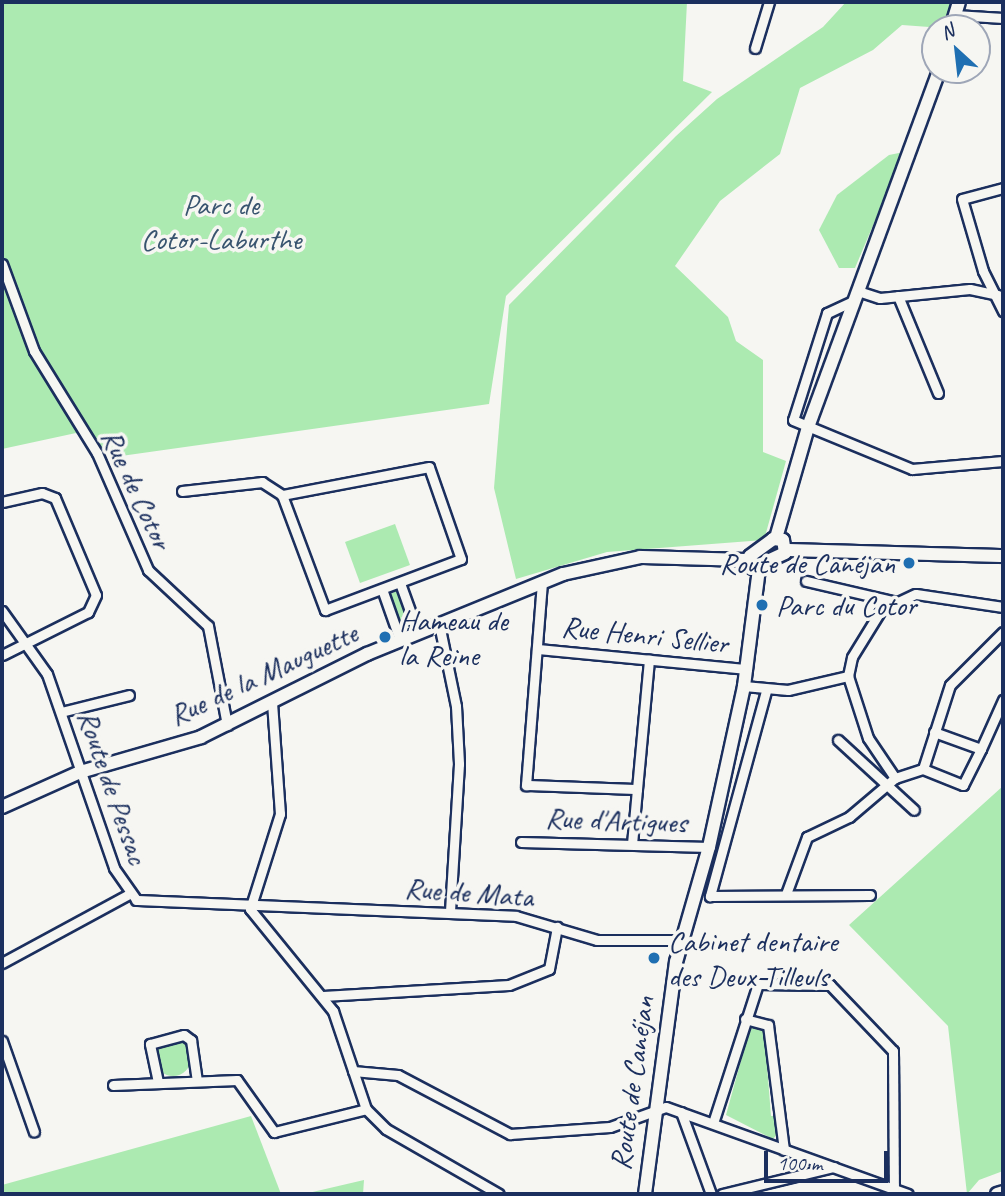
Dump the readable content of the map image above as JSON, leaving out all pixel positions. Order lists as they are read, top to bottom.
{
  "streets": {
    "street": [
      "Rue de Cotor",
      "Rue Henri Sellier",
      "Rue de la Mauguette",
      "Route de Pessac",
      "Rue d'Artigues",
      "Rue de Mata",
      "Route de Canéjan"
    ]
  },
  "crossings": [
    ["Rue de Cotor", "Rue de la Mauguette"],
    ["Rue Henri Sellier", "Route de Canéjan"],
    ["Rue de la Mauguette", "Route de Pessac"],
    ["Route de Pessac", "Rue de Mata"],
    ["Rue d'Artigues", "Route de Canéjan"],
    ["Rue de Mata", "Route de Canéjan"]
  ],
  "parks": ["Parc de Cotor-Laburthe"],
  "places": [
    "Route de Canéjan",
    "Parc du Cotor",
    "Hameau de la Reine",
    "Cabinet dentaire des Deux Tilleuls"
  ],
  "scale_bar": "100 m",
  "north": "top left"
}
